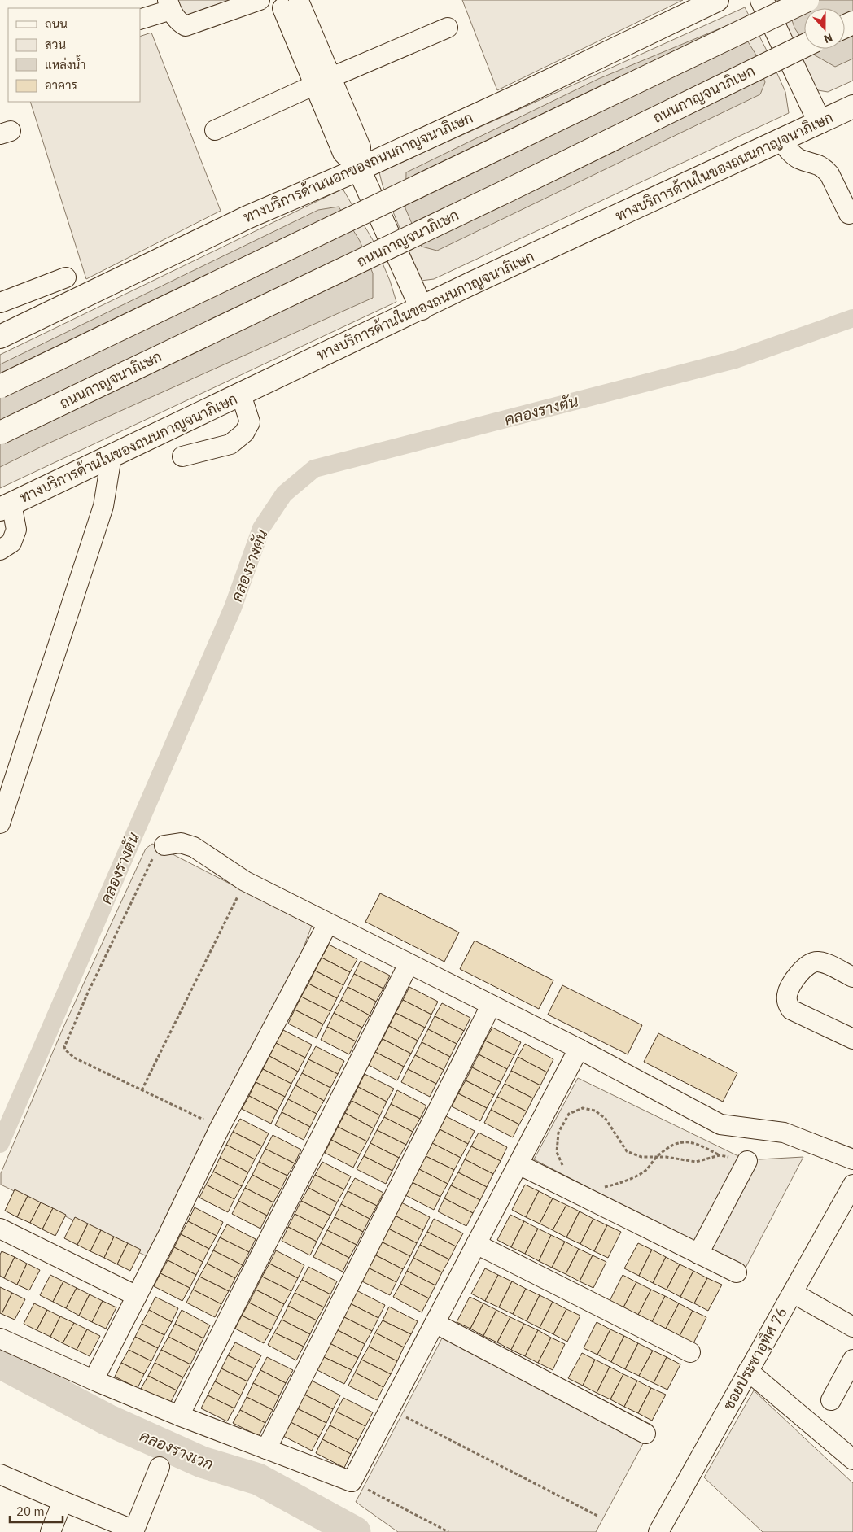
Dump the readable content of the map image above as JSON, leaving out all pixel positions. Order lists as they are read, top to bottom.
{
  "streets": {
    "main road": ["ถนนกาญจนาภิเษก", "ทางบริการด้านในของถนนกาญจนาภิเษก", "ทางบริการด้านนอกของถนนกาญจนาภิเษก"],
    "street": ["ซอยประชาอุทิศ 76"]
  },
  "water": ["คลองรางตัน", "คลองรางเวก"],
  "legend": [
    "ถนน",
    "สวน",
    "แหล่งน้ำ",
    "อาคาร"
  ],
  "scale_bar": "20 m",
  "north": "bottom"
}
